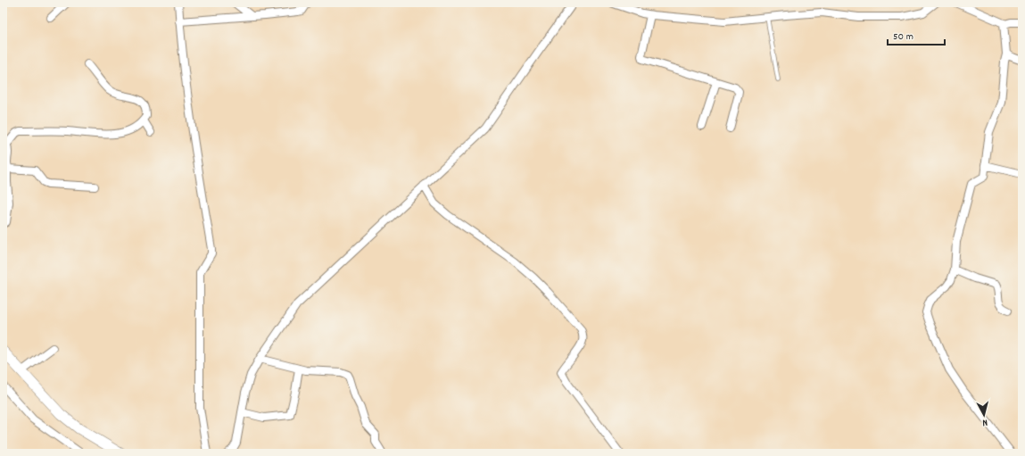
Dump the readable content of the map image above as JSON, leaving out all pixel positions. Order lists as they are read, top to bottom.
{
  "scale_bar": "50 m",
  "north": "bottom"
}
